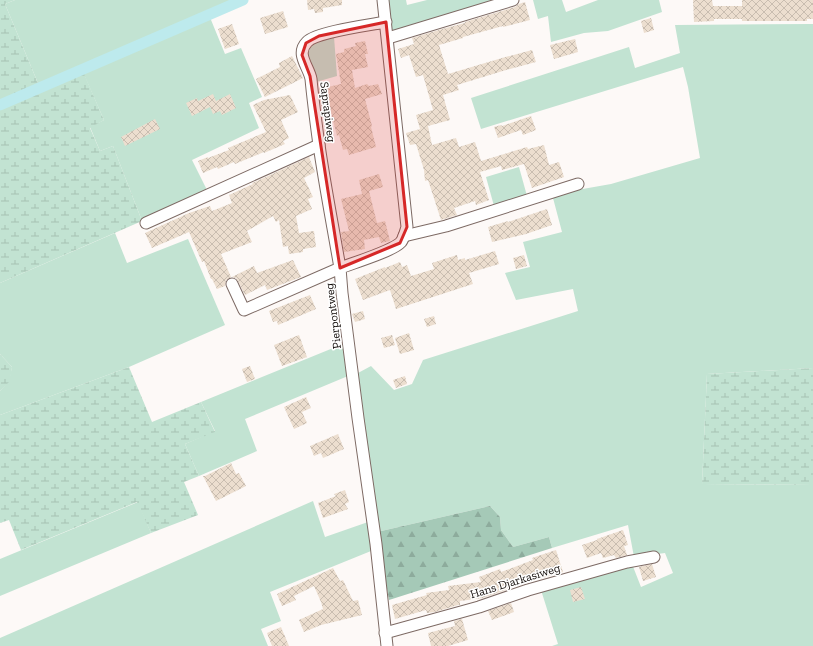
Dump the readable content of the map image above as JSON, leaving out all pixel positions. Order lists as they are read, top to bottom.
{
  "streets": {
    "street": ["Saprapiweg", "Pierpontweg", "Hans Djarkasiweg"]
  },
  "crossings": [
    ["Saprapiweg", "Pierpontweg"],
    ["Pierpontweg", "Hans Djarkasiweg"]
  ]
}
